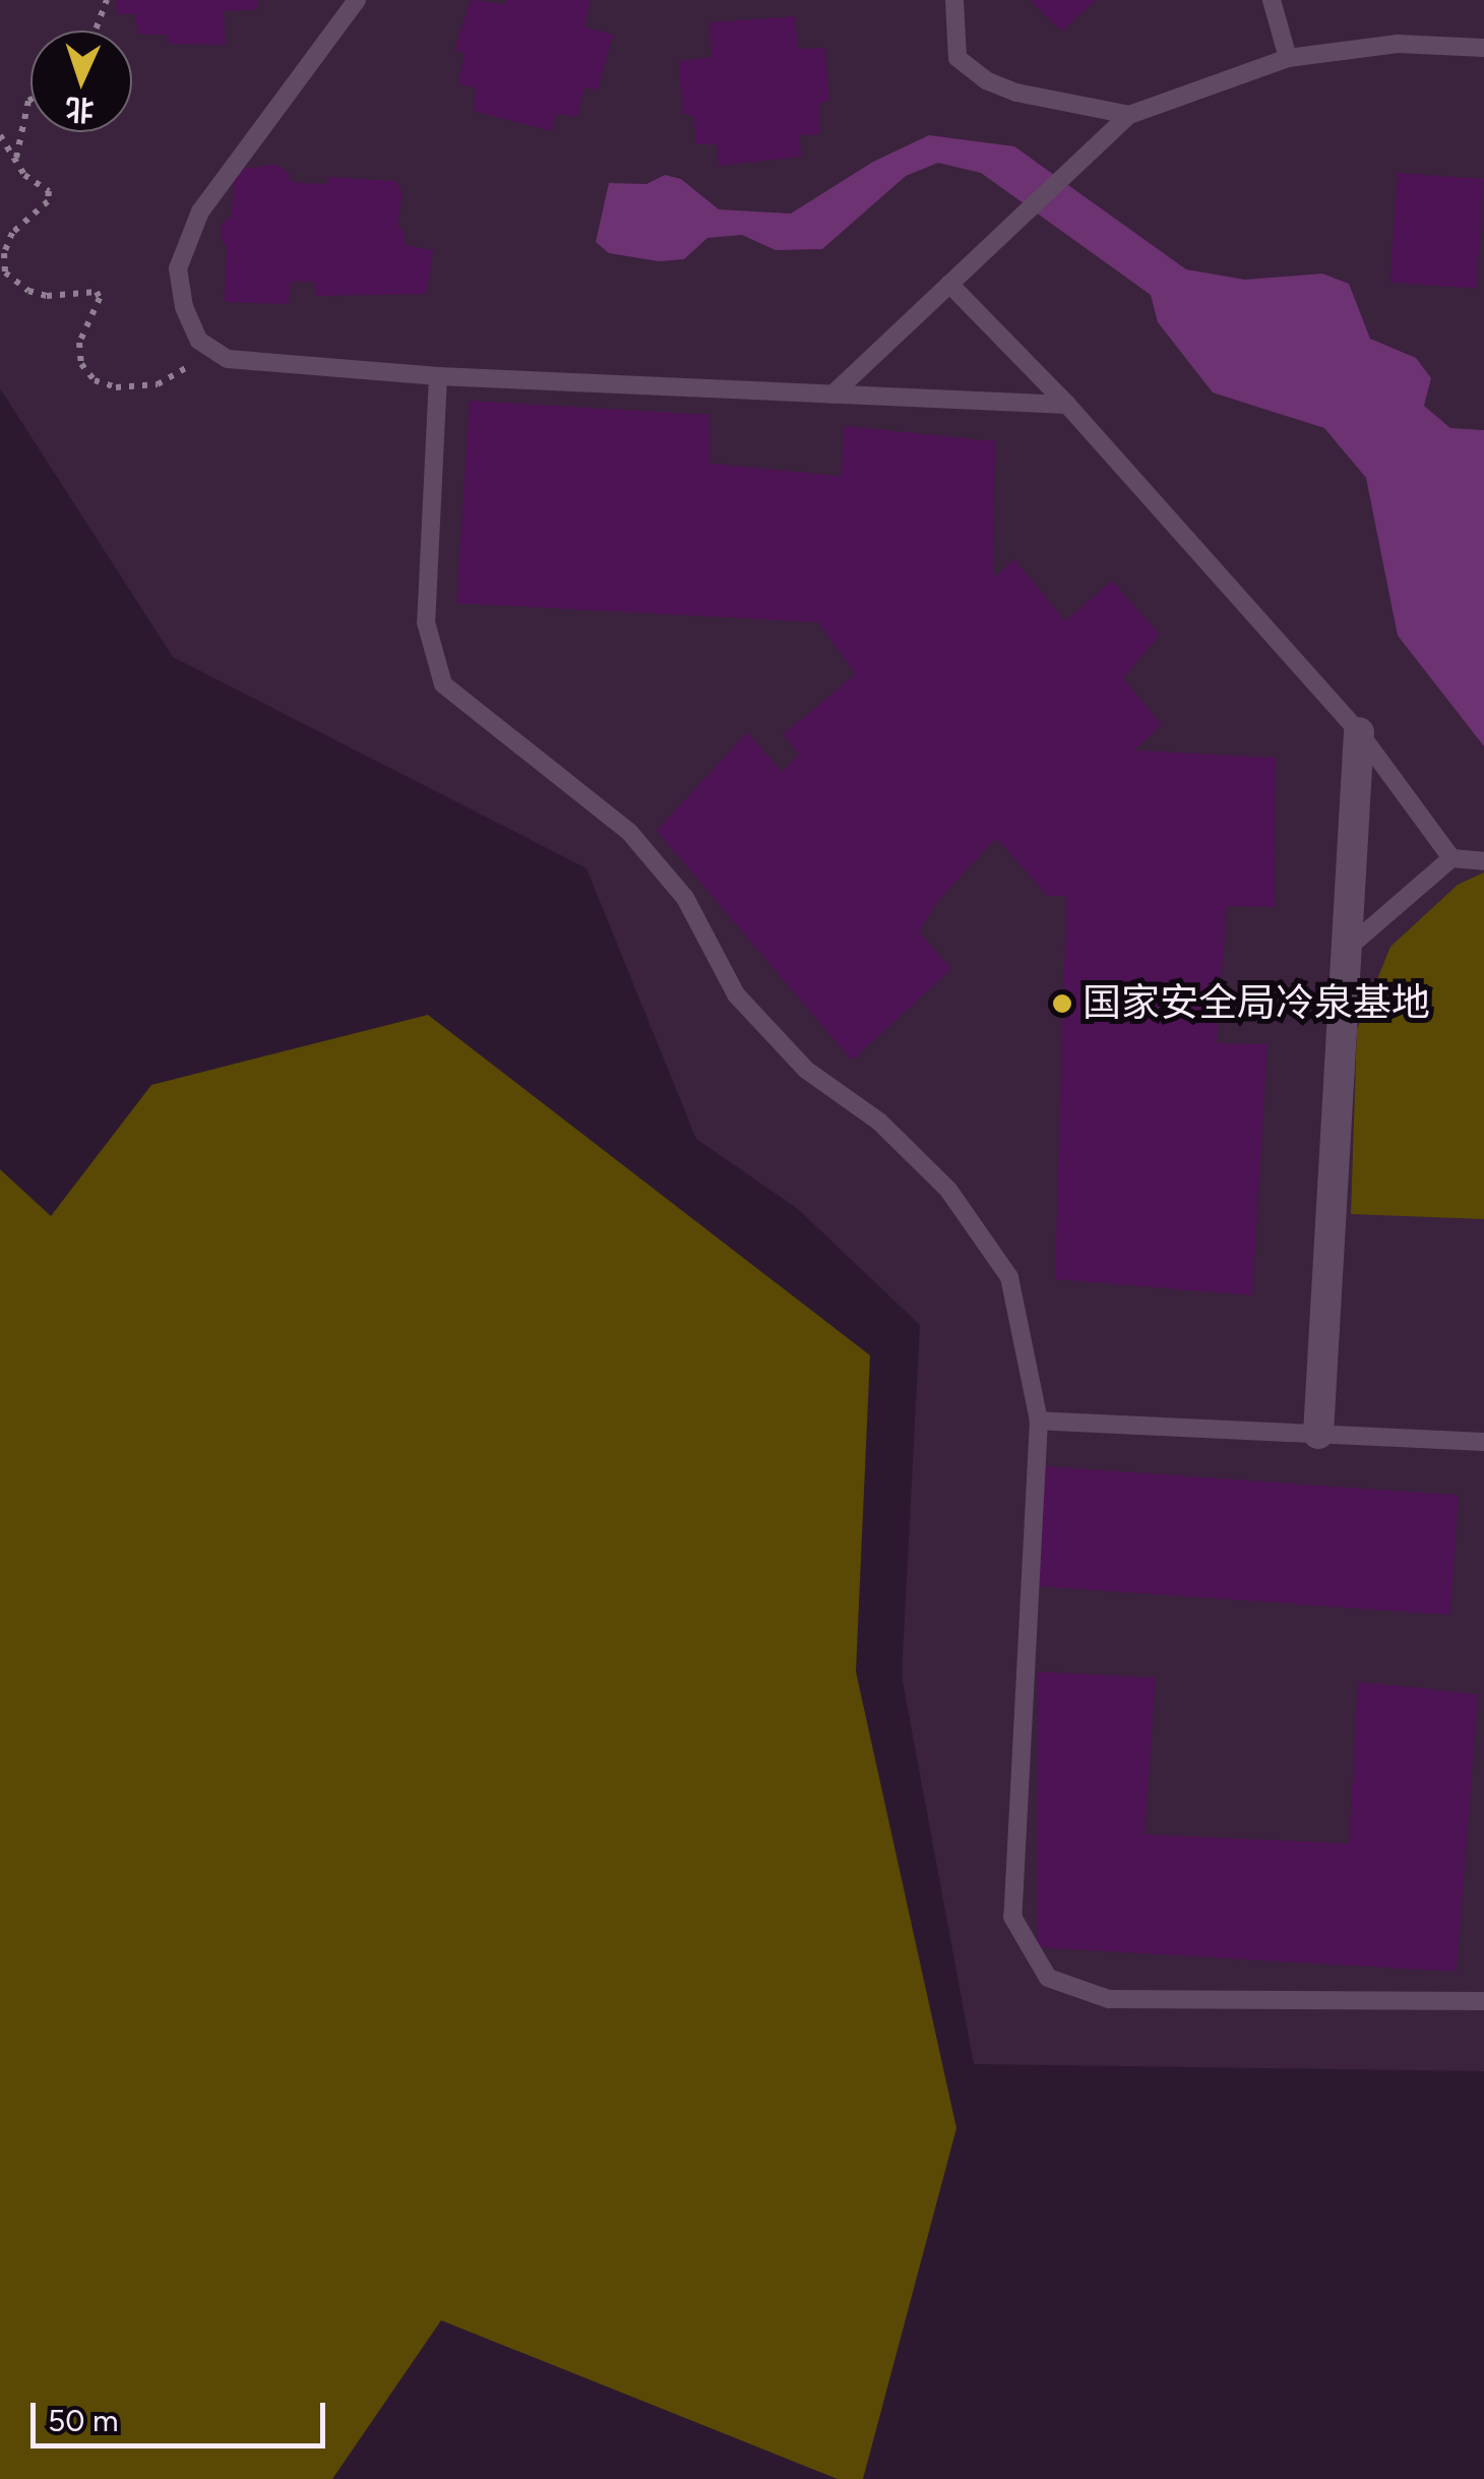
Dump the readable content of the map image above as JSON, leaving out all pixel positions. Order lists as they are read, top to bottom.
{
  "places": ["国家安全局冷泉基地"],
  "scale_bar": "50 m",
  "north": "bottom"
}
